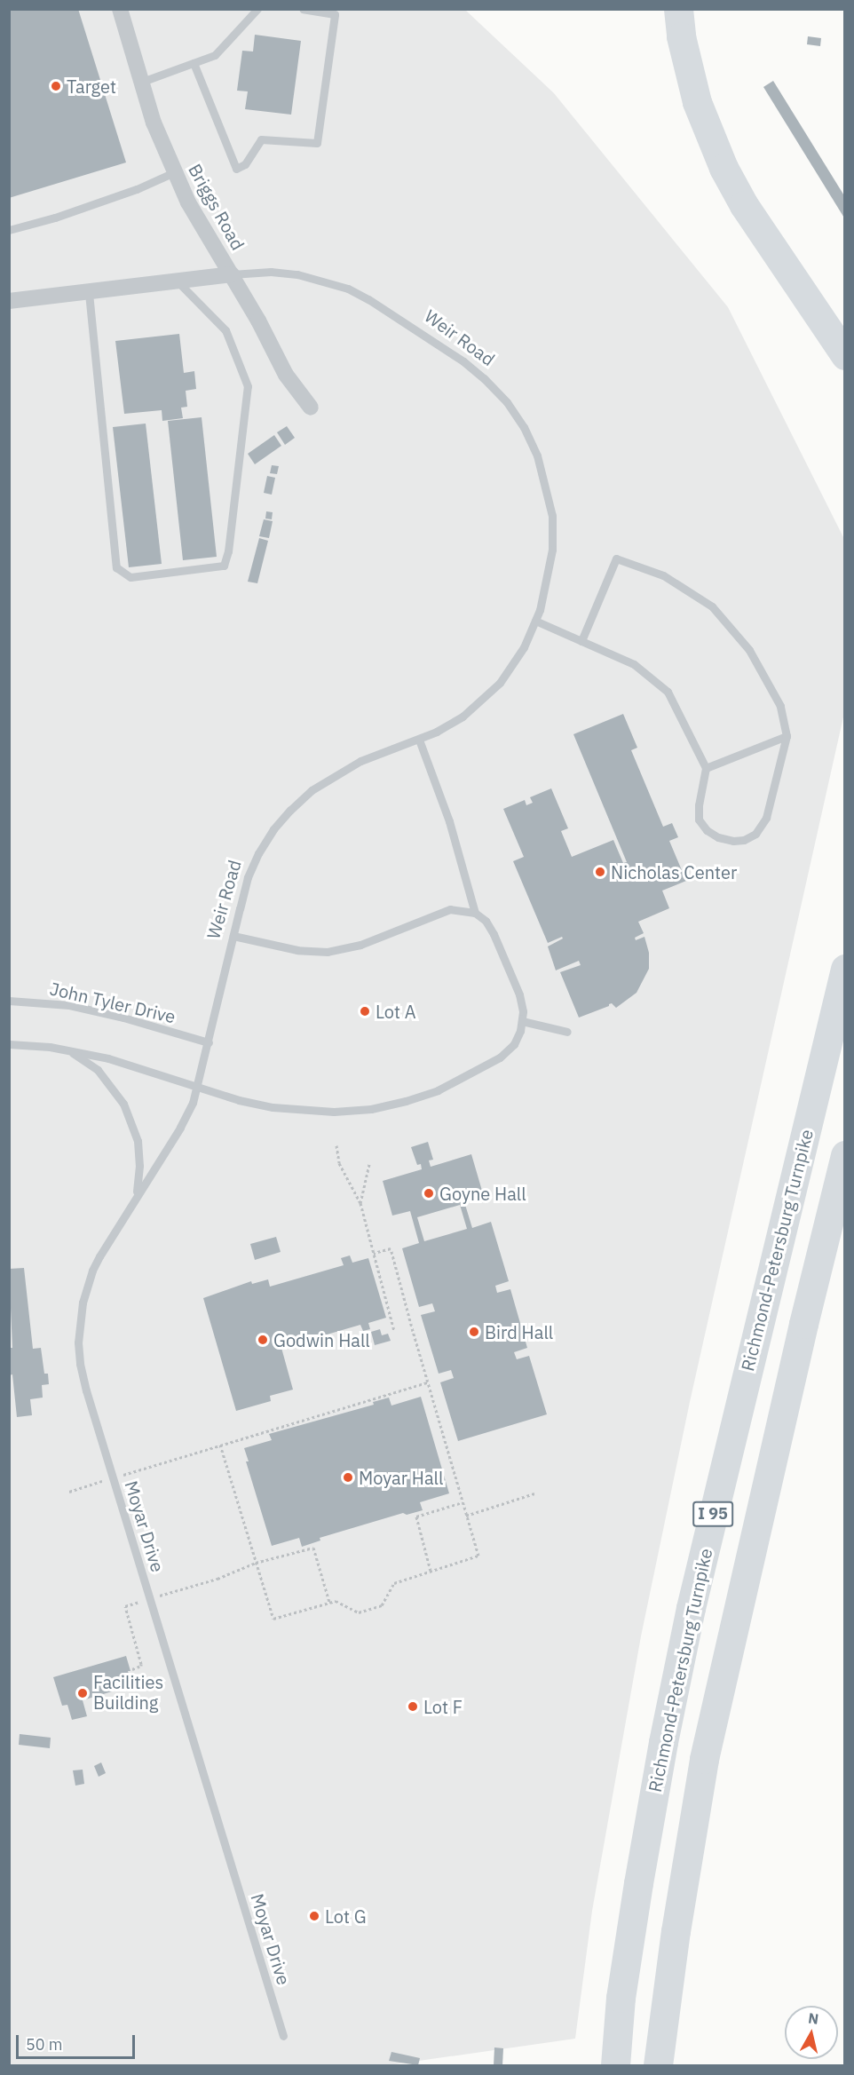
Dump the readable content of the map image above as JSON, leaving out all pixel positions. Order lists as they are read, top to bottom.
{
  "streets": {
    "highway": ["Richmond-Petersburg Turnpike", "I 95"],
    "street": ["Briggs Road", "Weir Road"],
    "lane": ["John Tyler Drive", "Moyar Drive"]
  },
  "crossings": [
    ["Briggs Road", "Weir Road"],
    ["Weir Road", "John Tyler Drive"],
    ["Weir Road", "Moyar Drive"],
    ["John Tyler Drive", "Moyar Drive"]
  ],
  "places": [
    "Target",
    "Nicholas Center",
    "Lot A",
    "Goyne Hall",
    "Bird Hall",
    "Godwin Hall",
    "Moyar Hall",
    "Facilities Building",
    "Lot F",
    "Lot G"
  ],
  "scale_bar": "50 m",
  "north": "top"
}
